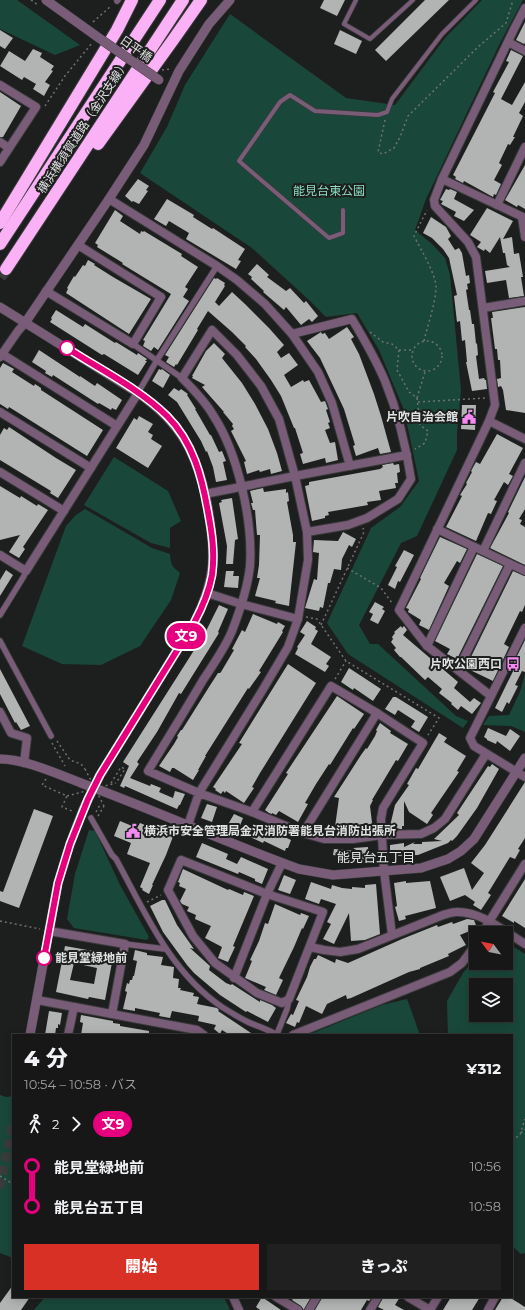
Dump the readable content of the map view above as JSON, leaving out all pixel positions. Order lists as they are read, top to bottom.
{
  "streets": {
    "highway": ["横浜横須賀道路（金沢支線）"],
    "street": ["日平橋"]
  },
  "districts": ["能見台五丁目"],
  "parks": ["能見台東公園"],
  "places": {
    "public building": ["片吹自治会館", "横浜市安全管理局金沢消防署能見台消防出張所"],
    "bus stop": ["片吹公園西口"],
    "other": ["能見堂緑地前"]
  },
  "lines": ["bus line 文9"],
  "north": "top left",
  "page": {
    "on_map": "文9",
    "heading": ["4 分", "10:54 – 10:58 · バス", "¥312"],
    "legs": ["2", "文9"],
    "list": [
      {
        "name": "能見堂緑地前",
        "value": "10:56"
      },
      {
        "name": "能見台五丁目",
        "value": "10:58"
      }
    ],
    "buttons": ["開始", "きっぷ"]
  }
}
